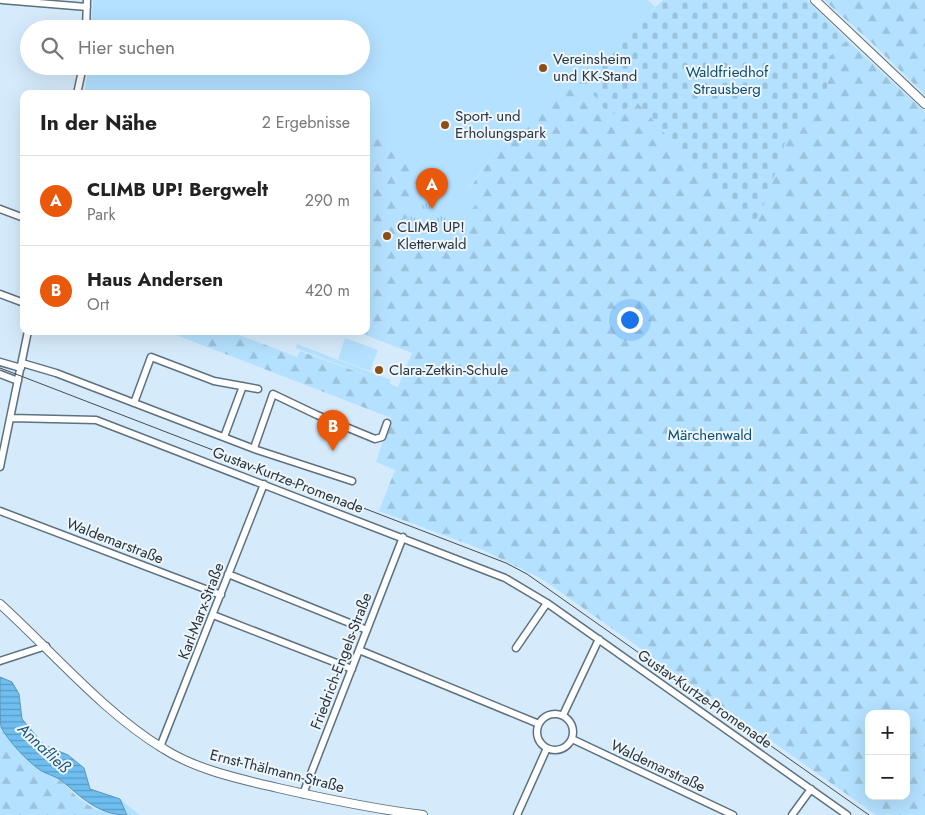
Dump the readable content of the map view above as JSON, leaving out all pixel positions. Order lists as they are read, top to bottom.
{
  "streets": {
    "main road": ["Ernst-Thälmann-Straße"],
    "street": [
      "Gustav-Kurtze-Promenade",
      "Waldemarstraße",
      "Karl-Marx-Straße",
      "Friedrich-Engels-Straße"
    ]
  },
  "crossings": [
    ["Gustav-Kurtze-Promenade", "Karl-Marx-Straße"],
    ["Gustav-Kurtze-Promenade", "Friedrich-Engels-Straße"],
    ["Waldemarstraße", "Karl-Marx-Straße"],
    ["Karl-Marx-Straße", "Ernst-Thälmann-Straße"],
    ["Friedrich-Engels-Straße", "Ernst-Thälmann-Straße"]
  ],
  "water": ["Annafließ"],
  "parks": ["Waldfriedhof Strausberg", "Märchenwald"],
  "places": [
    "Vereinsheim und KK-Stand",
    "Sport- und Erholungspark",
    "CLIMB UP! Kletterwald",
    "Clara-Zetkin-Schule"
  ],
  "page": {
    "search": "Hier suchen",
    "heading": ["In der Nähe", "2 Ergebnisse"],
    "list": [
      {
        "mark": "A",
        "name": "CLIMB UP! Bergwelt",
        "note": "Park",
        "value": "290 m"
      },
      {
        "mark": "B",
        "name": "Haus Andersen",
        "note": "Ort",
        "value": "420 m"
      }
    ],
    "pins": ["A", "B"],
    "map_buttons": ["+", "−"]
  }
}
